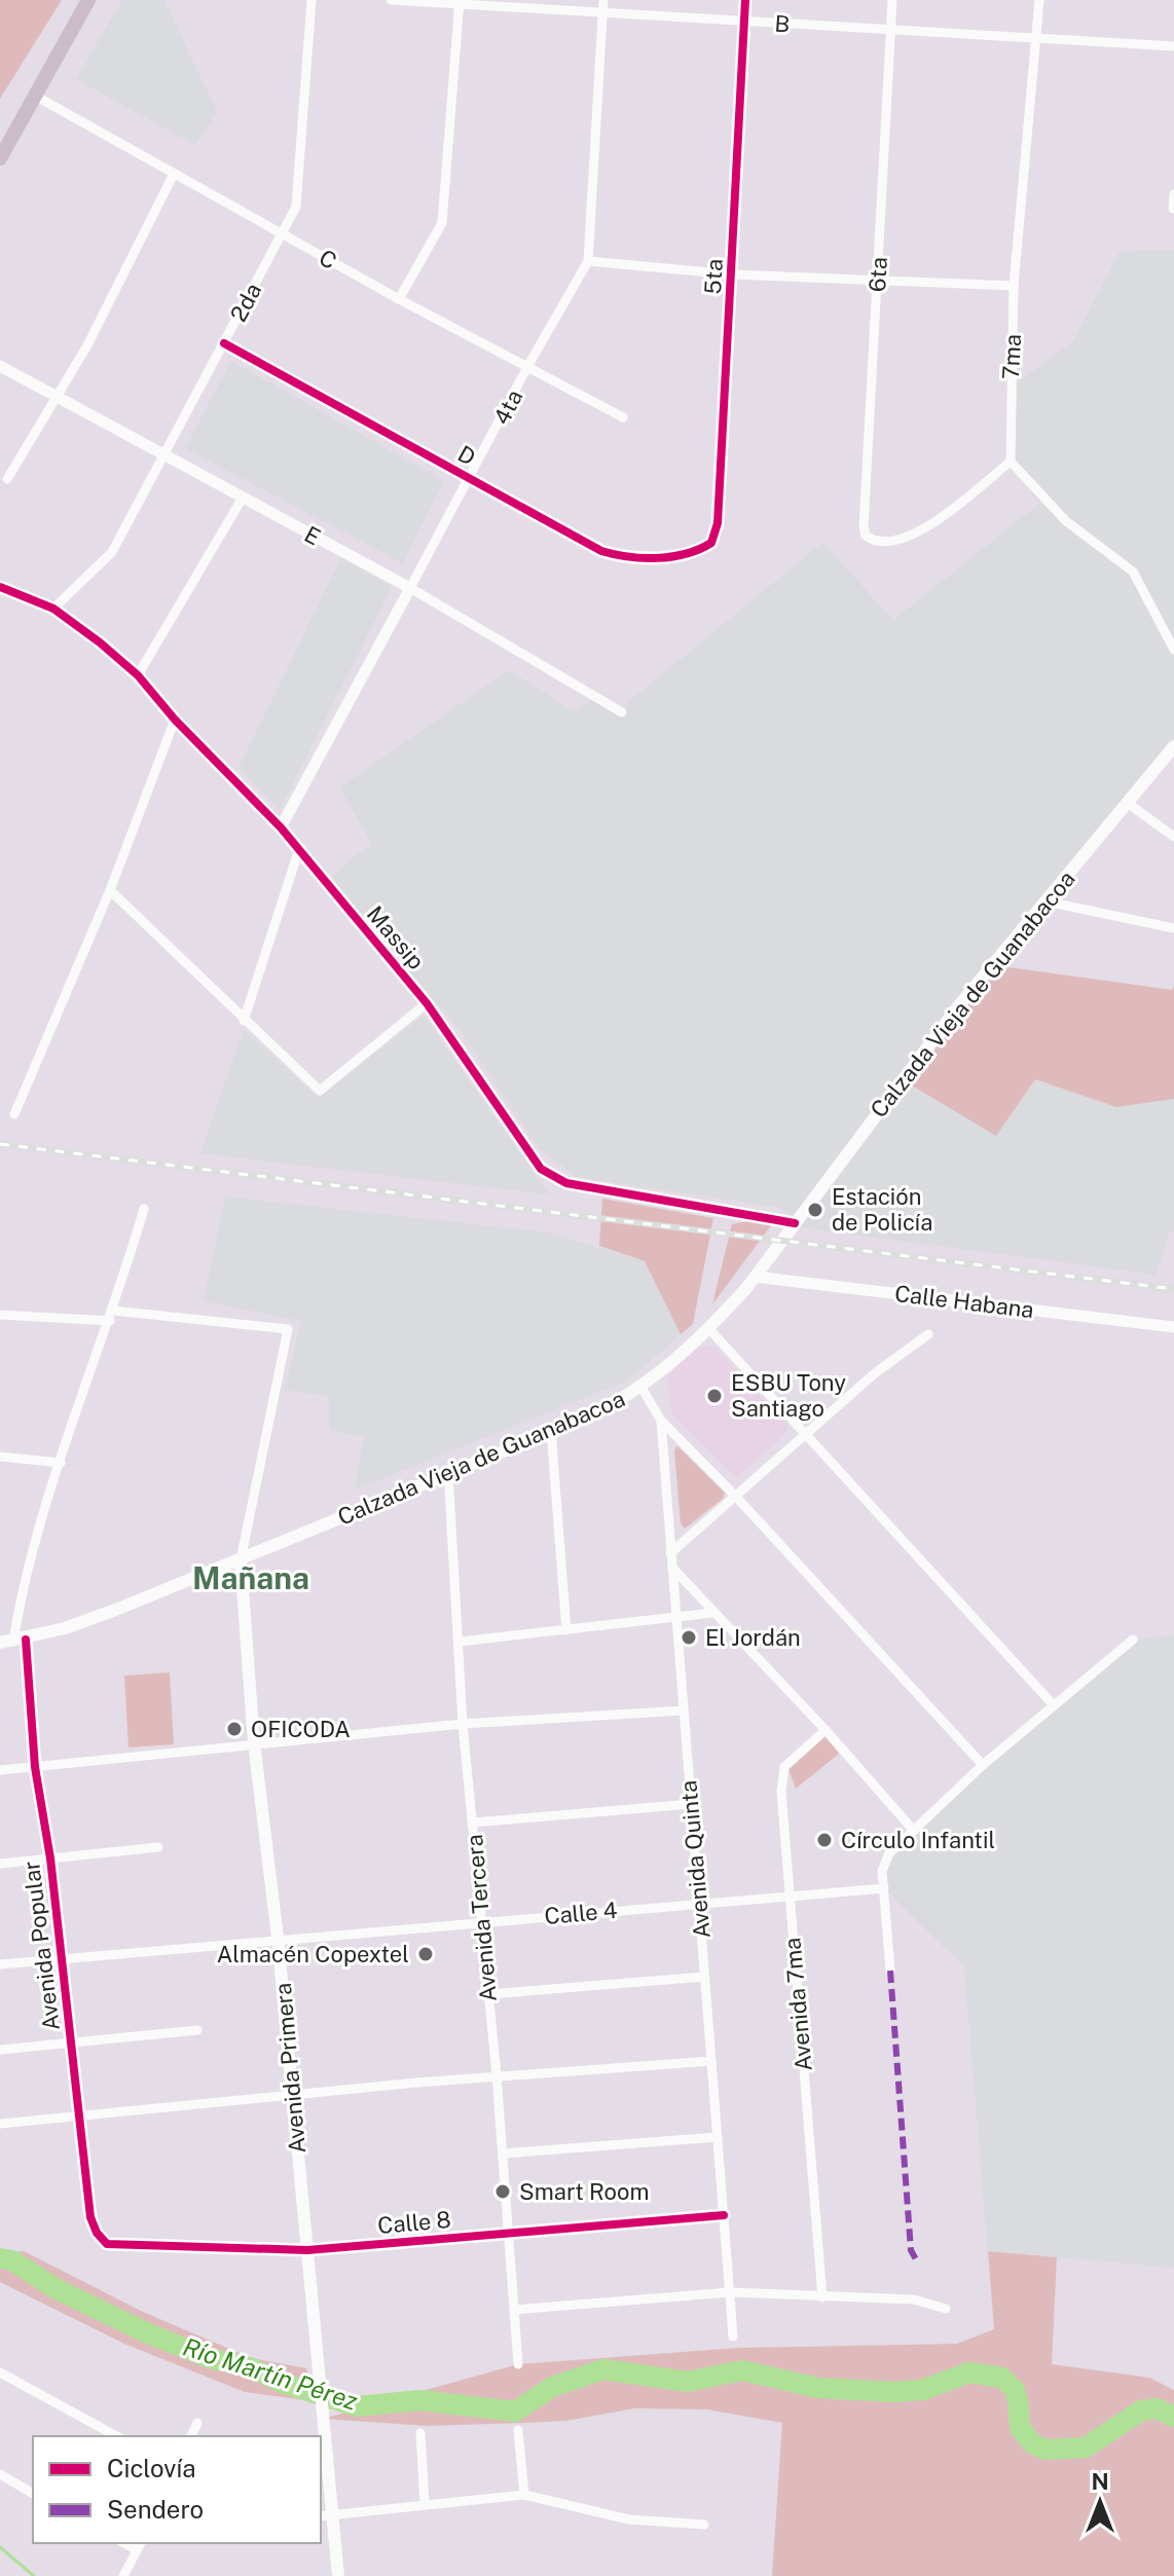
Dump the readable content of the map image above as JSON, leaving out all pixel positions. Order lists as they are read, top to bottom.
{
  "streets": {
    "main road": ["Calzada Vieja de Guanabacoa", "Avenida Primera"],
    "street": [
      "B",
      "C",
      "6ta",
      "5ta",
      "2da",
      "7ma",
      "4ta",
      "D",
      "E",
      "Massip",
      "Calle Habana",
      "Avenida Quinta",
      "Calle 4",
      "Avenida Tercera",
      "Avenida Popular",
      "Avenida 7ma",
      "Calle 8"
    ]
  },
  "crossings": [
    ["B", "6ta"],
    ["B", "5ta"],
    ["B", "7ma"],
    ["B", "4ta"],
    ["C", "2da"],
    ["C", "4ta"],
    ["6ta", "7ma"],
    ["5ta", "D"],
    ["2da", "D"],
    ["2da", "E"],
    ["2da", "Massip"],
    ["4ta", "D"],
    ["4ta", "E"],
    ["4ta", "Massip"],
    ["Massip", "Calzada Vieja de Guanabacoa"],
    ["Calzada Vieja de Guanabacoa", "Calle Habana"],
    ["Calzada Vieja de Guanabacoa", "Avenida Quinta"],
    ["Calzada Vieja de Guanabacoa", "Avenida Tercera"],
    ["Calzada Vieja de Guanabacoa", "Avenida Popular"],
    ["Calzada Vieja de Guanabacoa", "Avenida Primera"],
    ["Avenida Quinta", "Calle 4"],
    ["Avenida Quinta", "Calle 8"],
    ["Calle 4", "Avenida Tercera"],
    ["Calle 4", "Avenida Popular"],
    ["Calle 4", "Avenida 7ma"],
    ["Calle 4", "Avenida Primera"],
    ["Avenida Tercera", "Calle 8"],
    ["Avenida Popular", "Calle 8"],
    ["Avenida Primera", "Calle 8"]
  ],
  "districts": ["Mañana"],
  "water": ["Río Martín Pérez"],
  "places": [
    "Estación de Policía",
    "ESBU Tony Santiago",
    "El Jordán",
    "OFICODA",
    "Círculo Infantil",
    "Almacén Copextel",
    "Smart Room"
  ],
  "legend": ["Ciclovía", "Sendero"],
  "north": "top"
}
